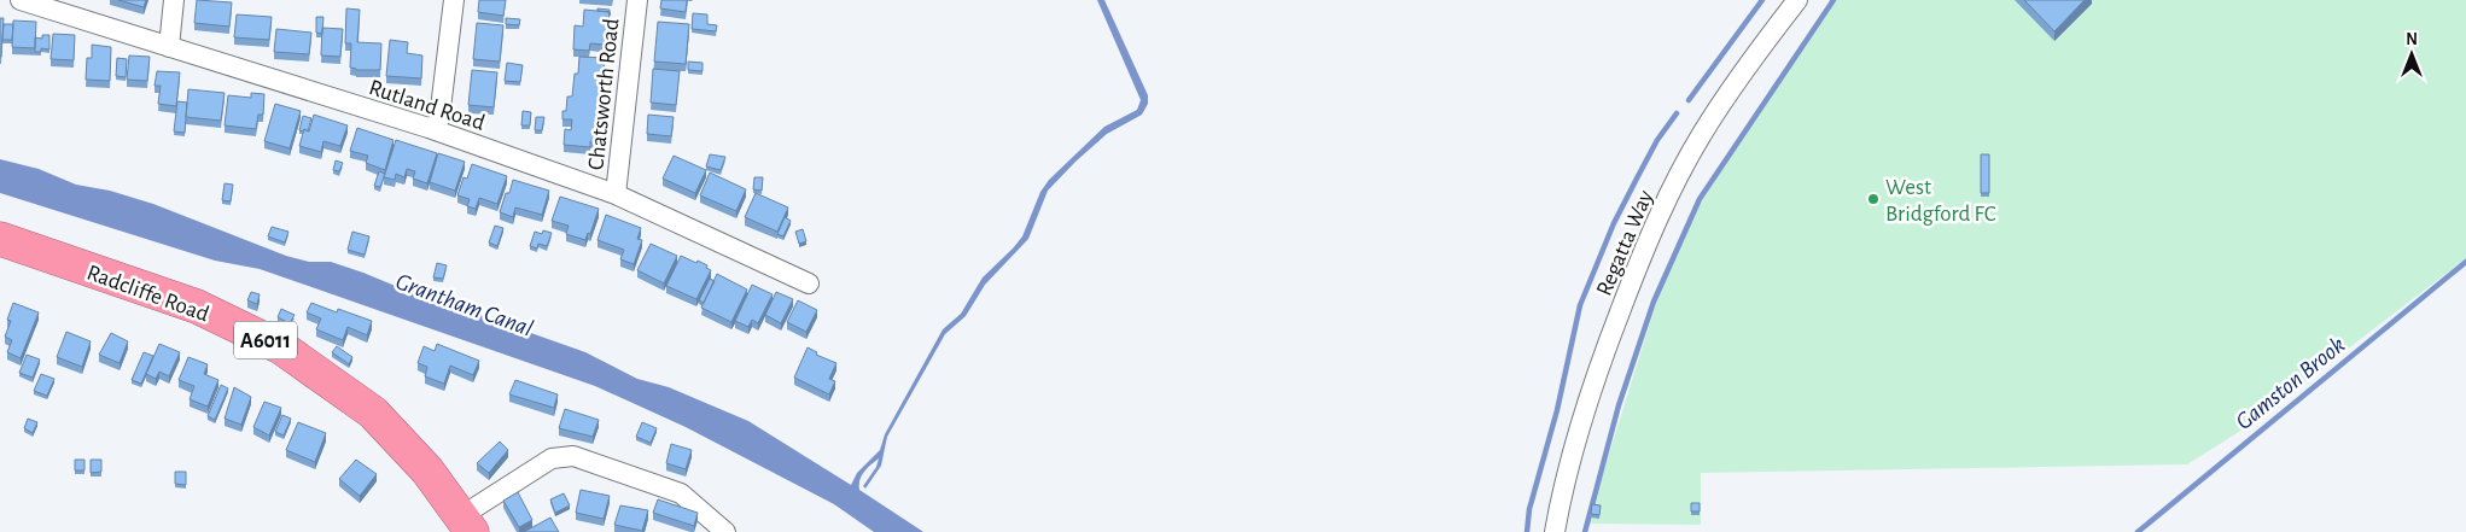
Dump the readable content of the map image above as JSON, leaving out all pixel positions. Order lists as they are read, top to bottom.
{
  "streets": {
    "highway": ["Radcliffe Road", "A6011"],
    "street": ["Chatsworth Road", "Rutland Road", "Regatta Way"]
  },
  "crossings": [
    ["Chatsworth Road", "Rutland Road"]
  ],
  "water": ["Grantham Canal", "Gamston Brook"],
  "places": ["West Bridgford FC"],
  "north": "top"
}
